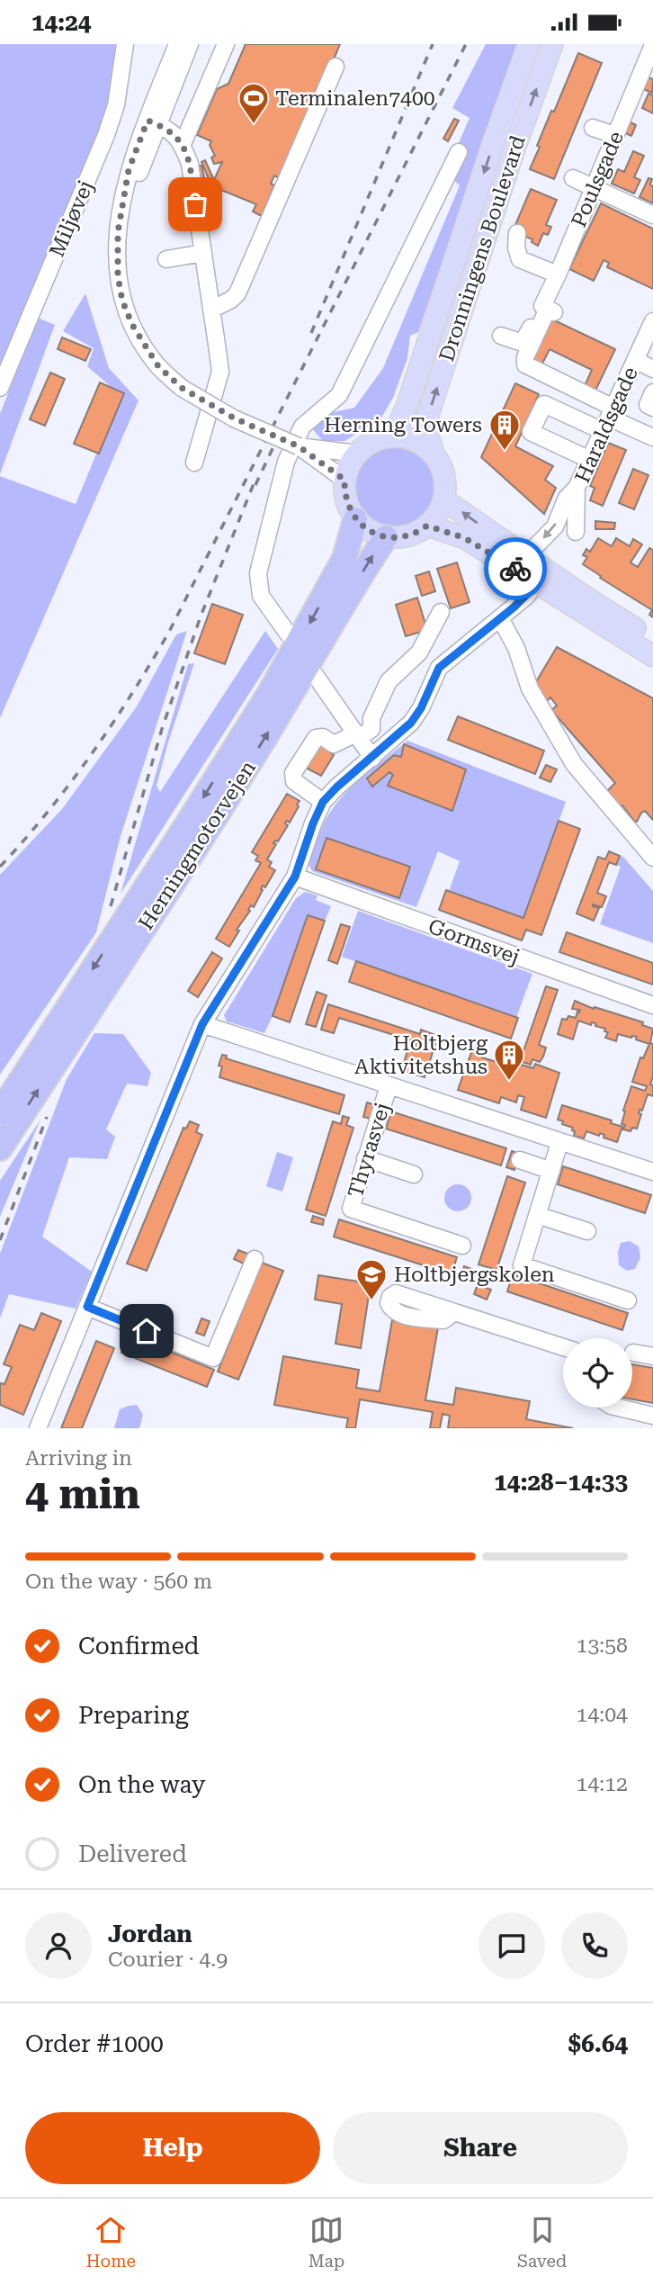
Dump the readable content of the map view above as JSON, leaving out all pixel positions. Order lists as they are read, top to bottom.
{
  "streets": {
    "highway": ["Herningmotorvejen"],
    "main road": ["Dronningens Boulevard"],
    "street": [
      "Poulsgade",
      "Miljøvej",
      "Haraldsgade",
      "Gormsvej",
      "Thyrasvej"
    ]
  },
  "crossings": [
    ["Dronningens Boulevard", "Herningmotorvejen"]
  ],
  "places": {
    "sports": ["Terminalen7400"],
    "building": ["Herning Towers", "Holtbjerg Aktivitetshus"],
    "school or university": ["Holtbjergskolen"]
  },
  "page": {
    "status": "14:24",
    "heading": ["4 min", "Arriving in", "14:28–14:33"],
    "panel": [
      "Jordan",
      "Courier · 4.9",
      "Order #1000",
      "$6.64"
    ],
    "bar": "On the way · 560 m",
    "list": [
      ["Confirmed", "13:58"],
      ["Preparing", "14:04"],
      ["On the way", "14:12"],
      "Delivered"
    ],
    "buttons": ["Help", "Share"],
    "tabs": ["Home", "Map", "Saved"]
  }
}
